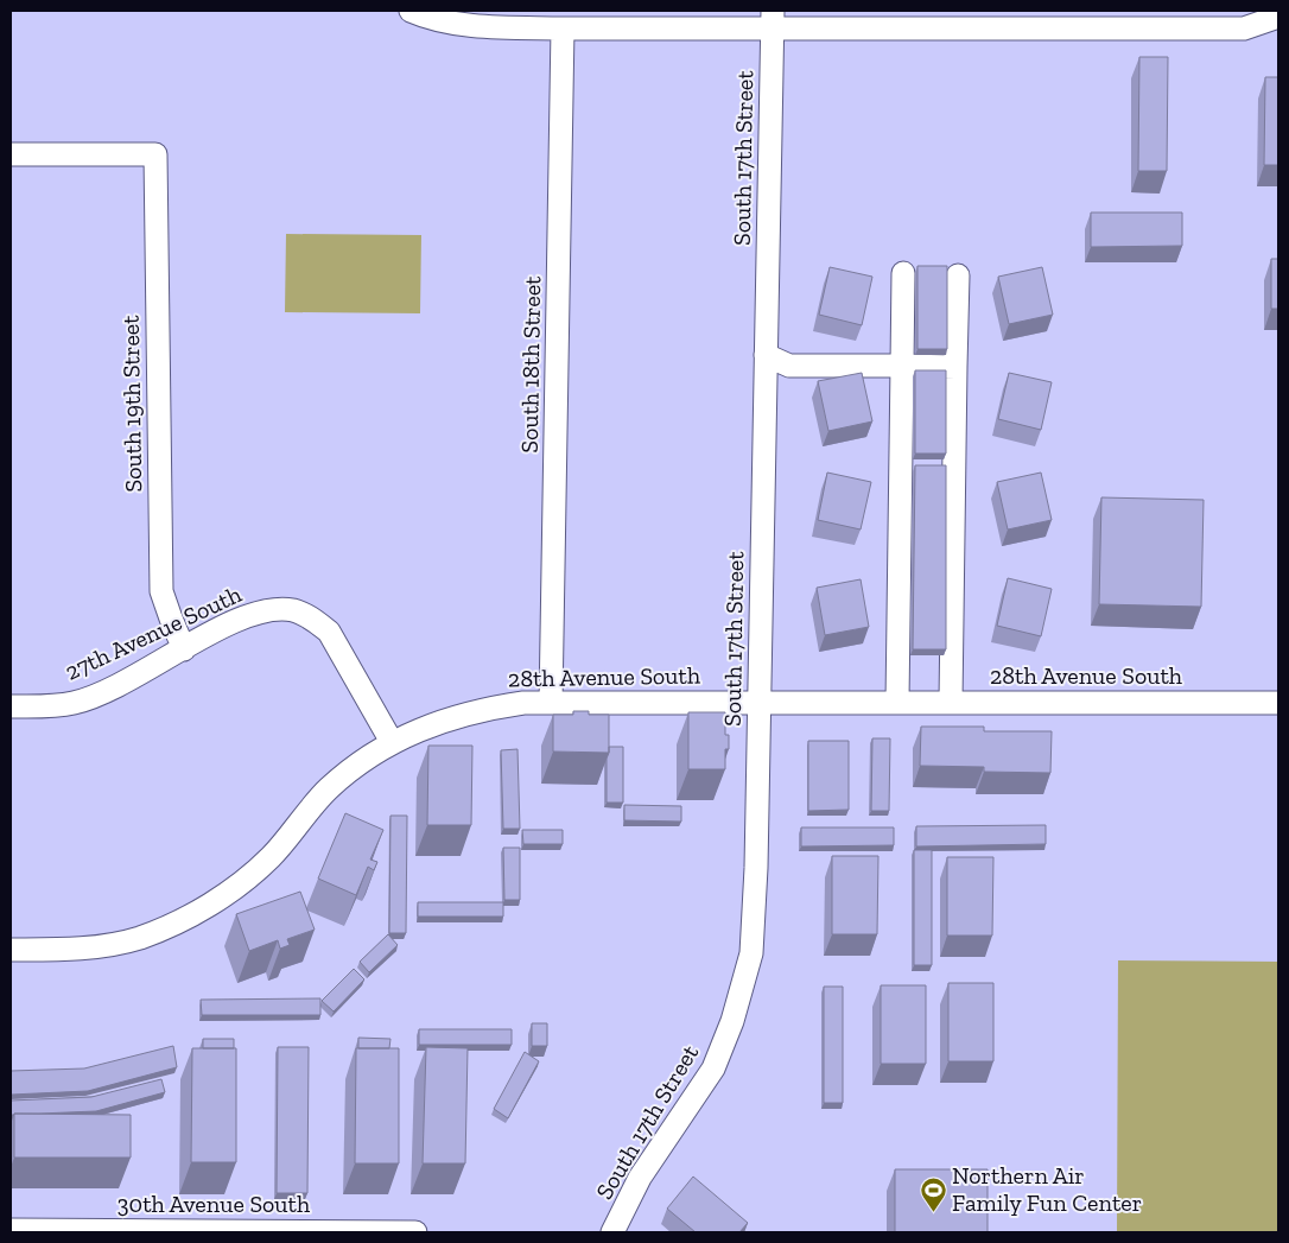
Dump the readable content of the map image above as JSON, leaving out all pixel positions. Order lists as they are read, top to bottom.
{
  "streets": {
    "street": [
      "South 17th Street",
      "South 18th Street",
      "South 19th Street",
      "27th Avenue South",
      "28th Avenue South",
      "30th Avenue South"
    ]
  },
  "crossings": [
    ["South 17th Street", "28th Avenue South"],
    ["South 18th Street", "28th Avenue South"],
    ["South 19th Street", "27th Avenue South"],
    ["27th Avenue South", "28th Avenue South"]
  ],
  "places": {
    "sports": ["Northern Air Family Fun Center"]
  }
}
